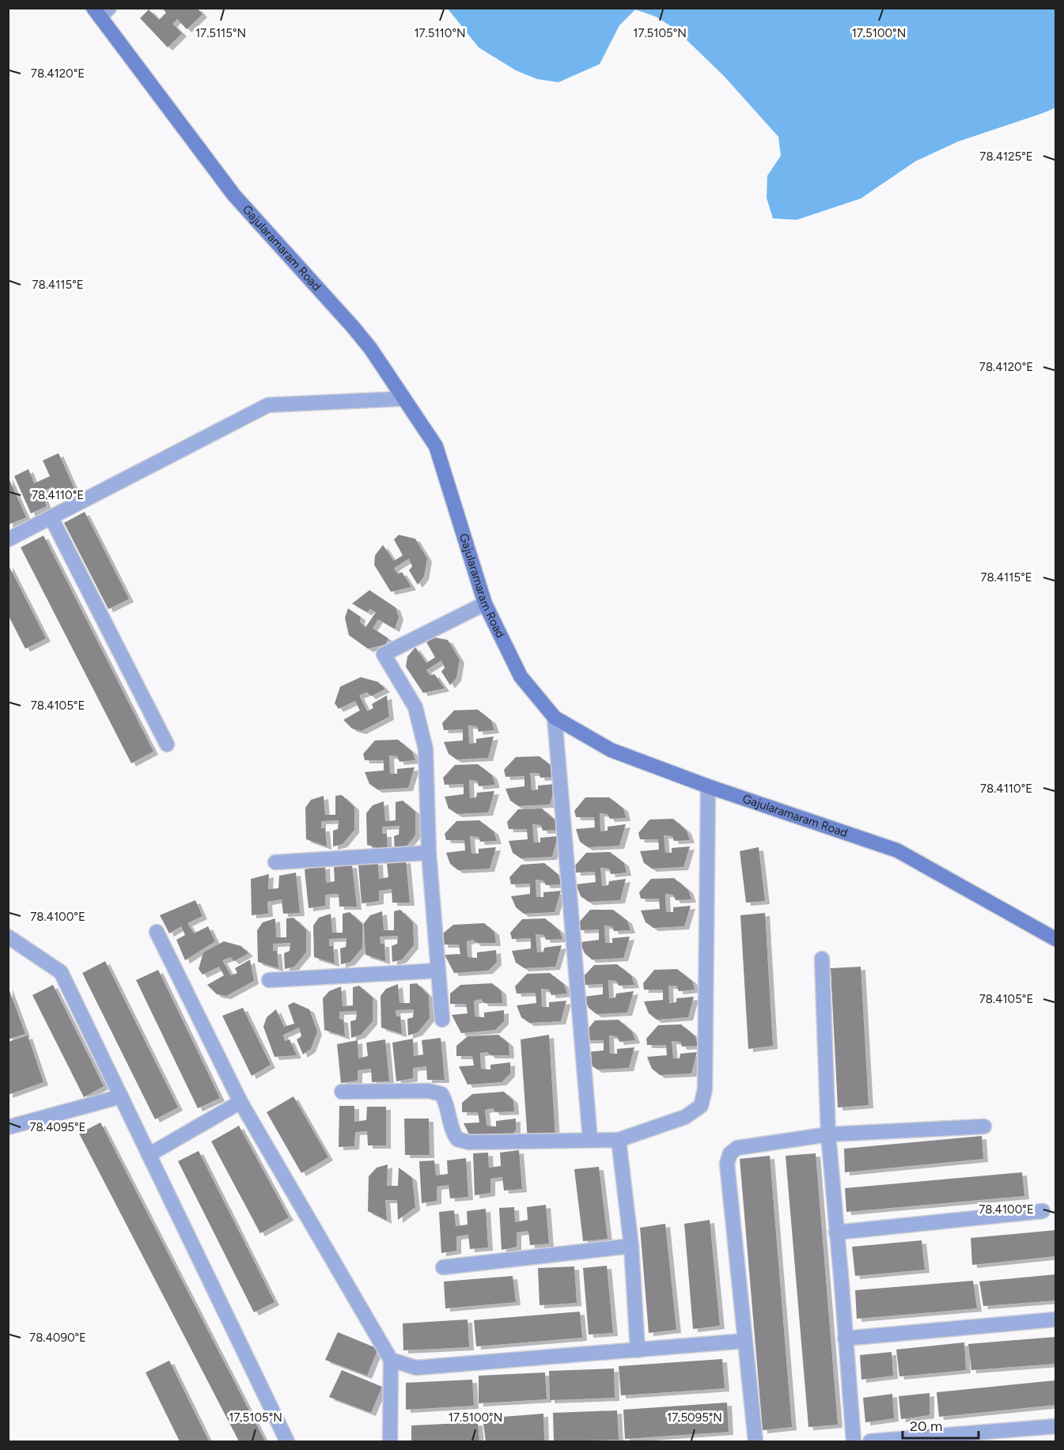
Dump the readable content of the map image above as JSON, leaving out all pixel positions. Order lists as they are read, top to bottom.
{
  "streets": {
    "main road": ["Gajularamaram Road"]
  },
  "scale_bar": "20 m",
  "coordinates": [
    "17.5115°N",
    "17.5110°N",
    "17.5105°N",
    "17.5100°N",
    "78.4120°E",
    "78.4125°E",
    "78.4115°E",
    "78.4110°E",
    "78.4105°E",
    "78.4100°E",
    "78.4095°E",
    "78.4090°E",
    "17.5095°N"
  ]
}
